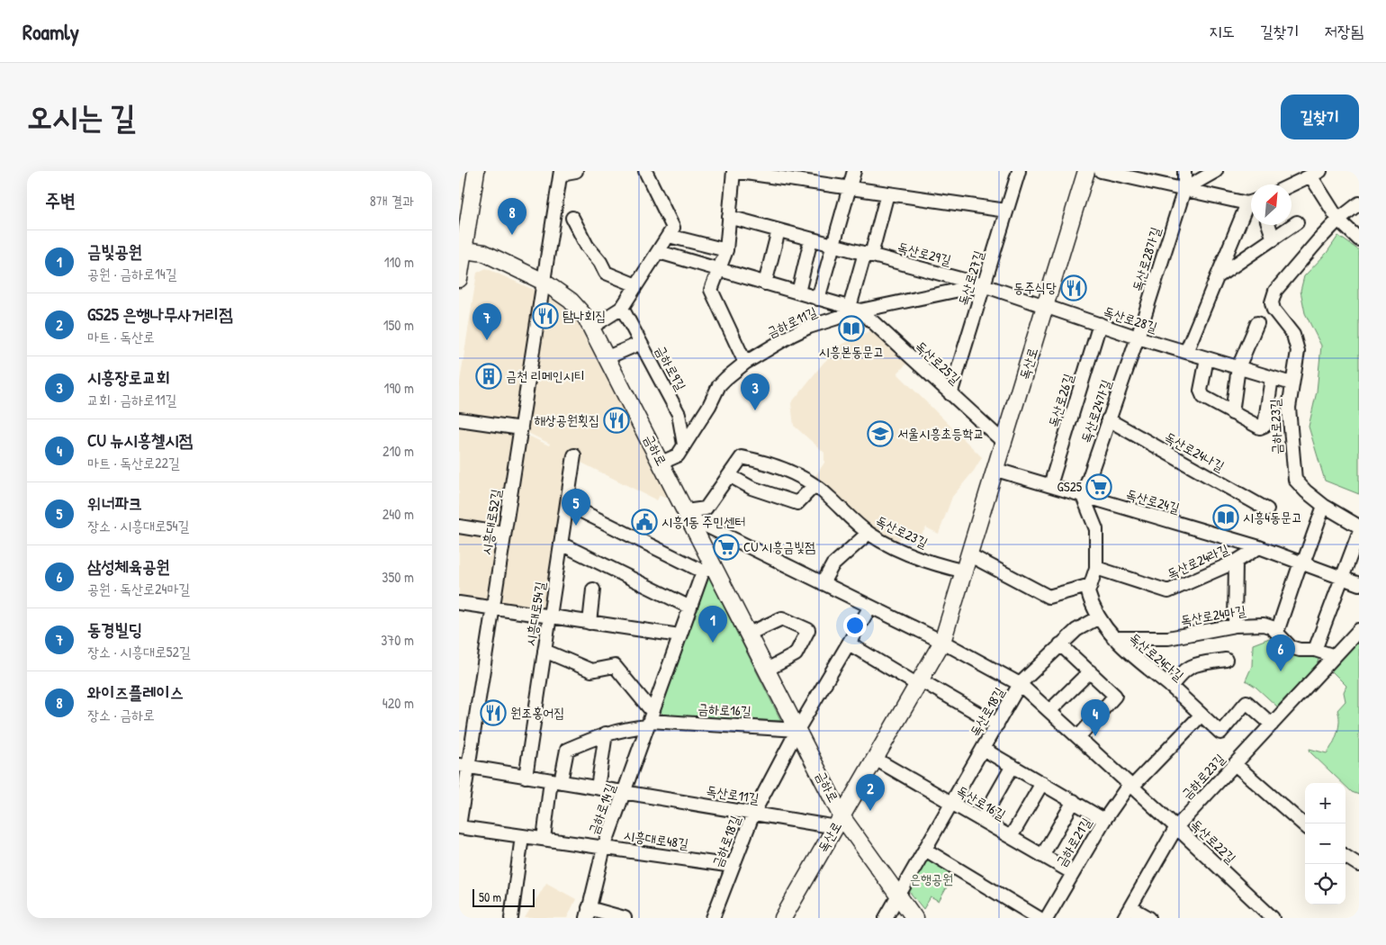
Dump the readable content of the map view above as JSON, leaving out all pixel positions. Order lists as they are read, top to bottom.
{
  "streets": {
    "main road": ["독산로", "금하로"],
    "street": [
      "독산로29길",
      "독산로28가길",
      "독산로27길",
      "독산로28길",
      "금하로11길",
      "독산로25길",
      "금하로9길",
      "독산로26길",
      "독산로24가길",
      "금하로23길",
      "독산로24나길",
      "독산로24길",
      "시흥대로52길",
      "독산로23길",
      "독산로24라길",
      "시흥대로54길",
      "독산로24마길",
      "독산로24다길",
      "금하로16길",
      "독산로18길",
      "독산로11길",
      "독산로16길",
      "금하로14길",
      "시흥대로48길",
      "금하로18길",
      "독산로22길",
      "금하로21길"
    ]
  },
  "crossings": [
    ["독산로29길", "독산로27길"],
    ["독산로29길", "독산로28길"],
    ["독산로29길", "금하로11길"],
    ["독산로29길", "독산로"],
    ["독산로28가길", "독산로28길"],
    ["독산로28가길", "독산로24가길"],
    ["독산로27길", "금하로11길"],
    ["독산로27길", "독산로25길"],
    ["독산로28길", "독산로"],
    ["독산로28길", "독산로26길"],
    ["독산로28길", "독산로24가길"],
    ["독산로28길", "금하로23길"],
    ["금하로11길", "독산로25길"],
    ["금하로11길", "금하로9길"],
    ["금하로11길", "금하로"],
    ["독산로25길", "독산로"],
    ["독산로", "독산로26길"],
    ["독산로", "독산로24가길"],
    ["독산로", "금하로"],
    ["독산로", "독산로24길"],
    ["독산로", "독산로23길"],
    ["독산로", "독산로24라길"],
    ["독산로", "독산로24다길"],
    ["독산로", "독산로11길"],
    ["독산로", "독산로16길"],
    ["독산로", "독산로22길"],
    ["독산로26길", "독산로24가길"],
    ["독산로26길", "독산로24길"],
    ["독산로26길", "독산로24라길"],
    ["독산로26길", "독산로24다길"],
    ["독산로24가길", "독산로24나길"],
    ["독산로24가길", "독산로24길"],
    ["독산로24가길", "독산로24라길"],
    ["독산로24가길", "독산로24다길"],
    ["금하로23길", "독산로24마길"],
    ["금하로23길", "독산로24다길"],
    ["금하로23길", "독산로22길"],
    ["금하로", "시흥대로52길"],
    ["금하로", "독산로23길"],
    ["금하로", "금하로16길"],
    ["금하로", "독산로11길"],
    ["금하로", "금하로14길"],
    ["금하로", "금하로18길"],
    ["금하로", "독산로22길"],
    ["독산로24길", "독산로24라길"],
    ["독산로24길", "독산로24다길"],
    ["시흥대로52길", "독산로11길"],
    ["시흥대로52길", "시흥대로48길"],
    ["독산로23길", "독산로22길"],
    ["독산로24라길", "독산로24다길"],
    ["시흥대로54길", "독산로11길"],
    ["독산로24마길", "독산로24다길"],
    ["독산로24다길", "독산로18길"],
    ["금하로16길", "독산로11길"],
    ["금하로16길", "금하로14길"],
    ["금하로16길", "금하로18길"],
    ["독산로18길", "독산로16길"],
    ["독산로18길", "독산로22길"],
    ["독산로11길", "금하로14길"],
    ["독산로11길", "금하로18길"],
    ["독산로16길", "금하로21길"],
    ["금하로14길", "시흥대로48길"],
    ["시흥대로48길", "금하로18길"],
    ["금하로18길", "독산로22길"],
    ["독산로22길", "금하로21길"]
  ],
  "parks": ["은행공원"],
  "places": {
    "restaurant": [
      "동주식당",
      "탐나회집",
      "해상공원횟집",
      "원조홍어집"
    ],
    "library": ["시흥본동문고", "시흥4동문고"],
    "building": ["금천 리메인시티"],
    "school or university": ["서울시흥초등학교"],
    "supermarket": ["GS25", "CU 시흥금빛점"],
    "public building": ["시흥1동 주민센터"]
  },
  "scale_bar": "50 m",
  "north": "top right",
  "page": {
    "header": "Roamly",
    "nav": ["지도", "길찾기", "저장됨"],
    "buttons": "길찾기",
    "title": "오시는 길",
    "heading": ["주변", "8개 결과"],
    "pins": [
      "8",
      "7",
      "3",
      "5",
      "1",
      "6",
      "4",
      "2"
    ],
    "list": [
      {
        "mark": "1",
        "name": "금빛공원",
        "note": "공원 · 금하로14길",
        "value": "110 m"
      },
      {
        "mark": "2",
        "name": "GS25 은행나무사거리점",
        "note": "마트 · 독산로",
        "value": "150 m"
      },
      {
        "mark": "3",
        "name": "시흥장로교회",
        "note": "교회 · 금하로11길",
        "value": "190 m"
      },
      {
        "mark": "4",
        "name": "CU 뉴시흥첼시점",
        "note": "마트 · 독산로22길",
        "value": "210 m"
      },
      {
        "mark": "5",
        "name": "위너파크",
        "note": "장소 · 시흥대로54길",
        "value": "240 m"
      },
      {
        "mark": "6",
        "name": "삼성체육공원",
        "note": "공원 · 독산로24마길",
        "value": "350 m"
      },
      {
        "mark": "7",
        "name": "동경빌딩",
        "note": "장소 · 시흥대로52길",
        "value": "370 m"
      },
      {
        "mark": "8",
        "name": "와이즈플레이스",
        "note": "장소 · 금하로",
        "value": "420 m"
      }
    ],
    "map_buttons": ["+", "−"],
    "scale": "50 m"
  }
}
